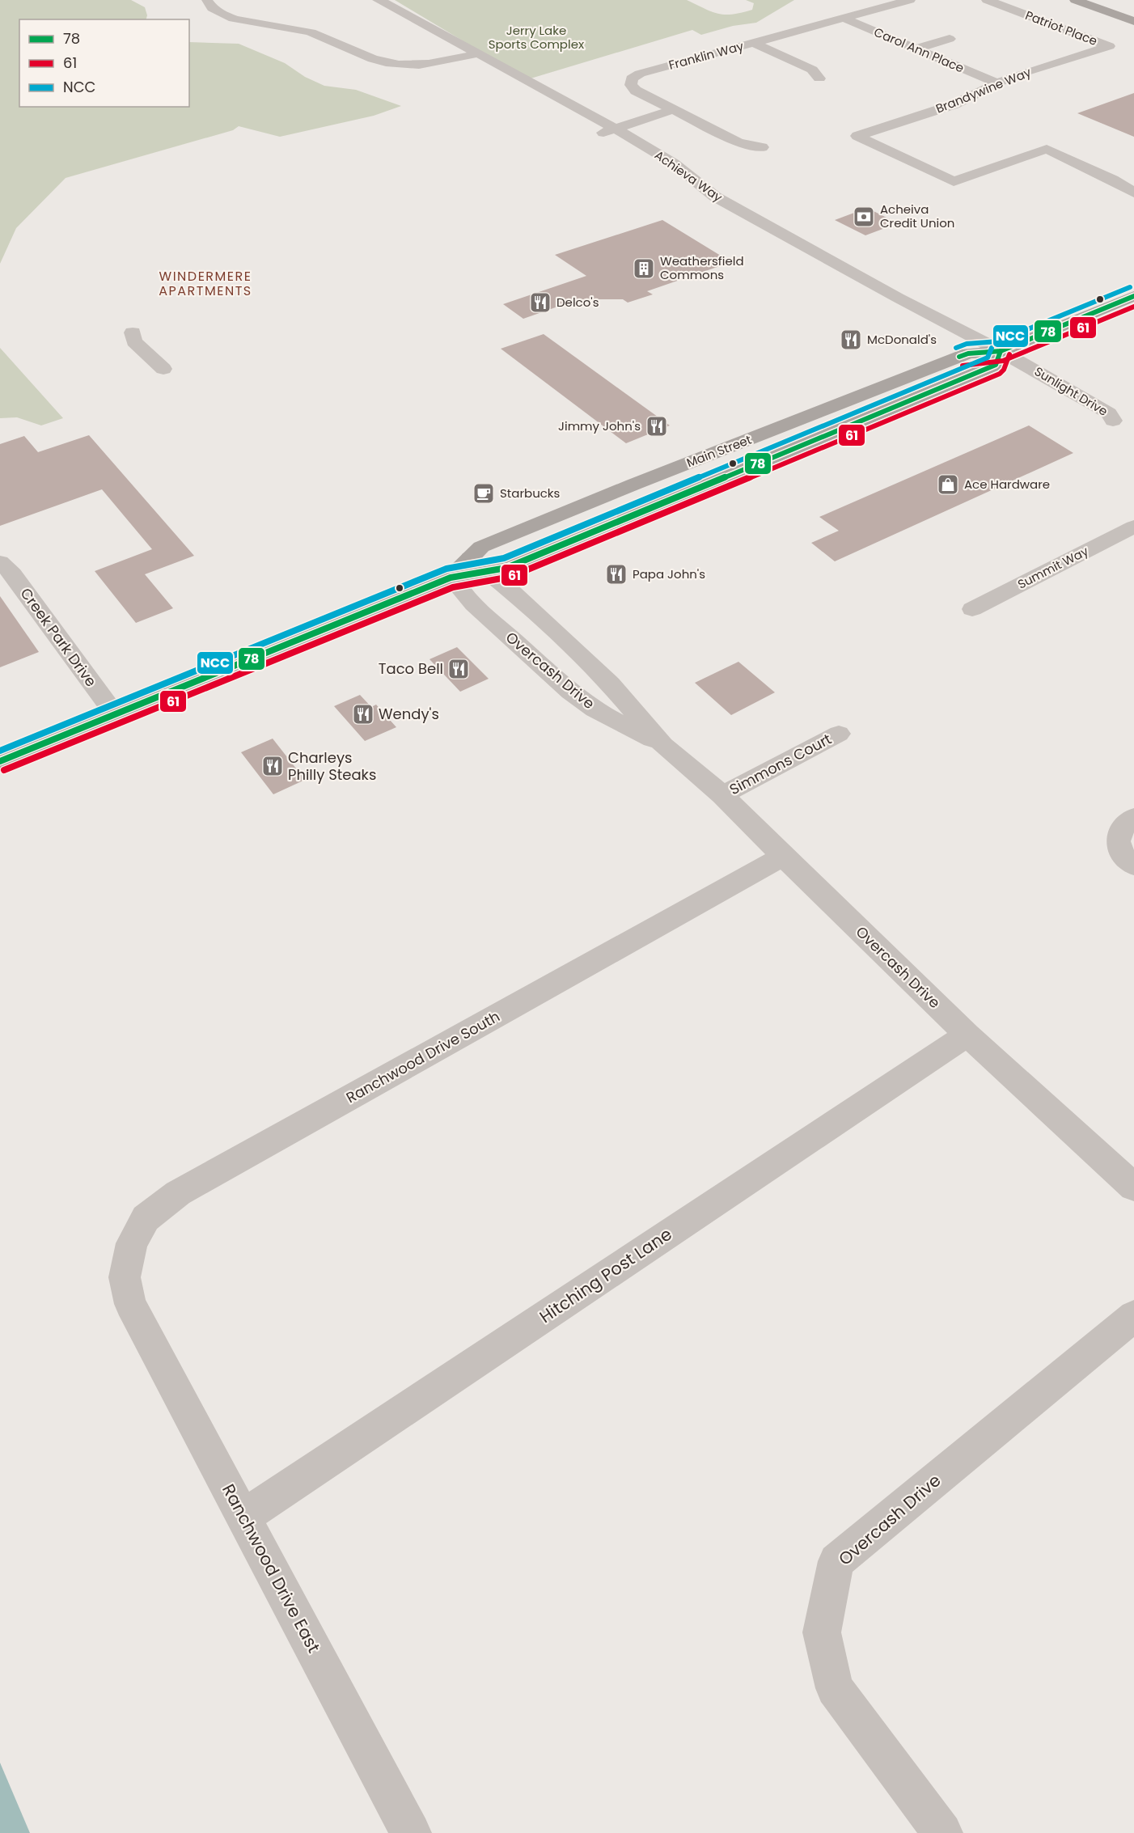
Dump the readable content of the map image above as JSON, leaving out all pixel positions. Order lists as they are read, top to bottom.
{
  "streets": {
    "main road": ["Main Street"],
    "street": [
      "Patriot Place",
      "Carol Ann Place",
      "Franklin Way",
      "Brandywine Way",
      "Achieva Way",
      "Sunlight Drive",
      "Summit Way",
      "Creek Park Drive",
      "Overcash Drive",
      "Simmons Court",
      "Ranchwood Drive South",
      "Hitching Post Lane",
      "Ranchwood Drive East"
    ]
  },
  "crossings": [
    ["Patriot Place", "Brandywine Way"],
    ["Carol Ann Place", "Franklin Way"],
    ["Carol Ann Place", "Brandywine Way"],
    ["Achieva Way", "Sunlight Drive"],
    ["Achieva Way", "Main Street"],
    ["Sunlight Drive", "Main Street"],
    ["Main Street", "Creek Park Drive"],
    ["Main Street", "Overcash Drive"],
    ["Overcash Drive", "Simmons Court"],
    ["Overcash Drive", "Ranchwood Drive South"],
    ["Overcash Drive", "Hitching Post Lane"],
    ["Ranchwood Drive South", "Ranchwood Drive East"],
    ["Hitching Post Lane", "Ranchwood Drive East"]
  ],
  "districts": ["WINDERMERE APARTMENTS"],
  "parks": ["Jerry Lake Sports Complex"],
  "places": {
    "bank": ["Acheiva Credit Union"],
    "building": ["Weathersfield Commons"],
    "restaurant": [
      "Delco's",
      "McDonald's",
      "Jimmy John's",
      "Papa John's",
      "Taco Bell",
      "Wendy's",
      "Charleys Philly Steaks"
    ],
    "shop": ["Ace Hardware"],
    "cafe": ["Starbucks"]
  },
  "lines": ["transit line NCC", "transit line 78", "transit line 61"],
  "legend": ["78", "61", "NCC"]
}
